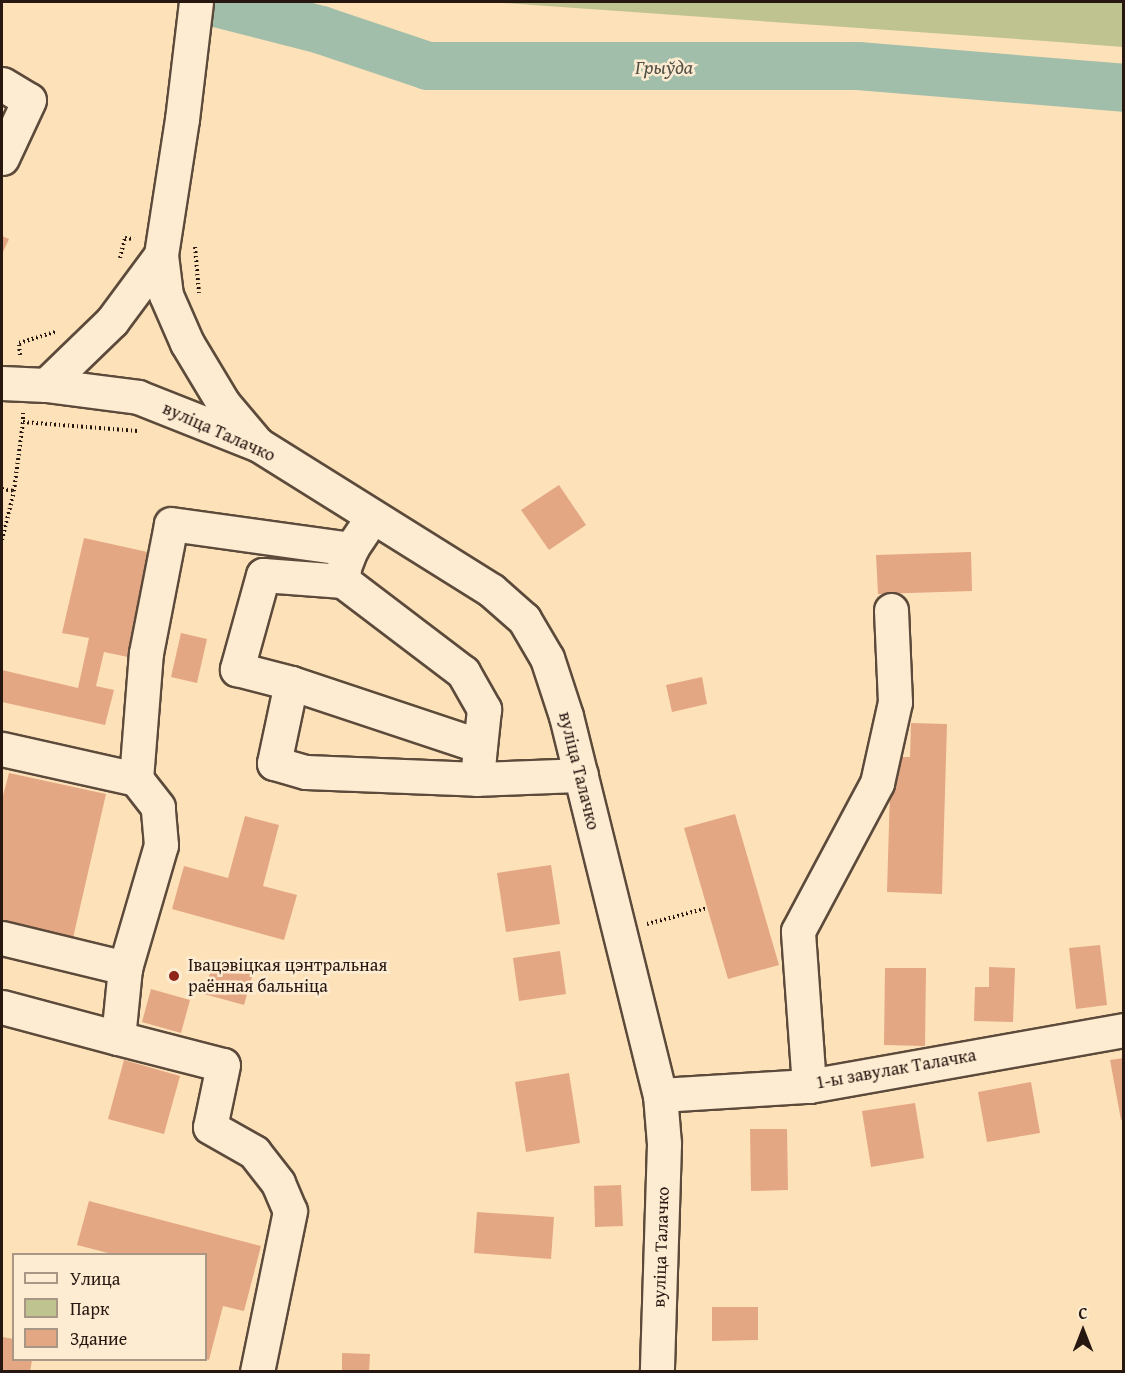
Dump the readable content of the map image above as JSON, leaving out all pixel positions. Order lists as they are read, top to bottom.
{
  "streets": {
    "street": ["вуліца Талачко", "1-ы завулак Талачка"]
  },
  "crossings": [
    ["вуліца Талачко", "1-ы завулак Талачка"]
  ],
  "water": ["Грыўда"],
  "places": ["Івацэвіцкая цэнтральная раённая бальніца"],
  "legend": ["Улица", "Парк", "Здание"],
  "north": "top"
}
